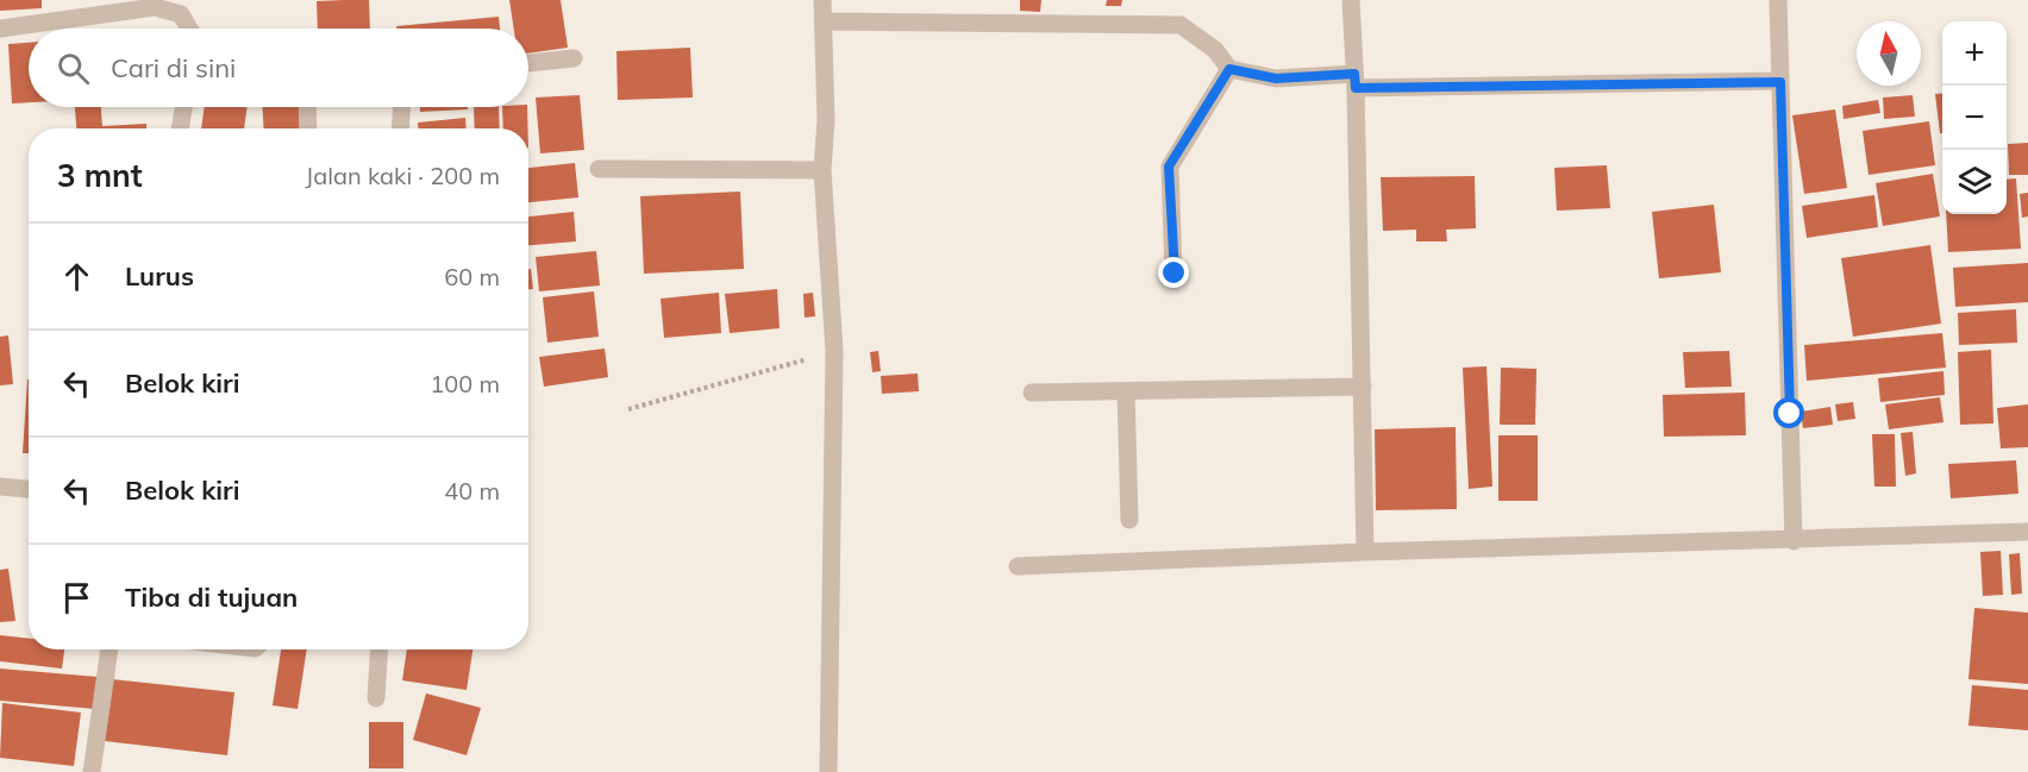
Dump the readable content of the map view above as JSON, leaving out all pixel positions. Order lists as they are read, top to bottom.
{
  "north": "top",
  "page": {
    "map_buttons": ["+", "−"],
    "search": "Cari di sini",
    "heading": ["3 mnt", "Jalan kaki · 200 m"],
    "list": [
      ["Lurus", "60 m"],
      ["Belok kiri", "100 m"],
      ["Belok kiri", "40 m"],
      "Tiba di tujuan"
    ]
  }
}
